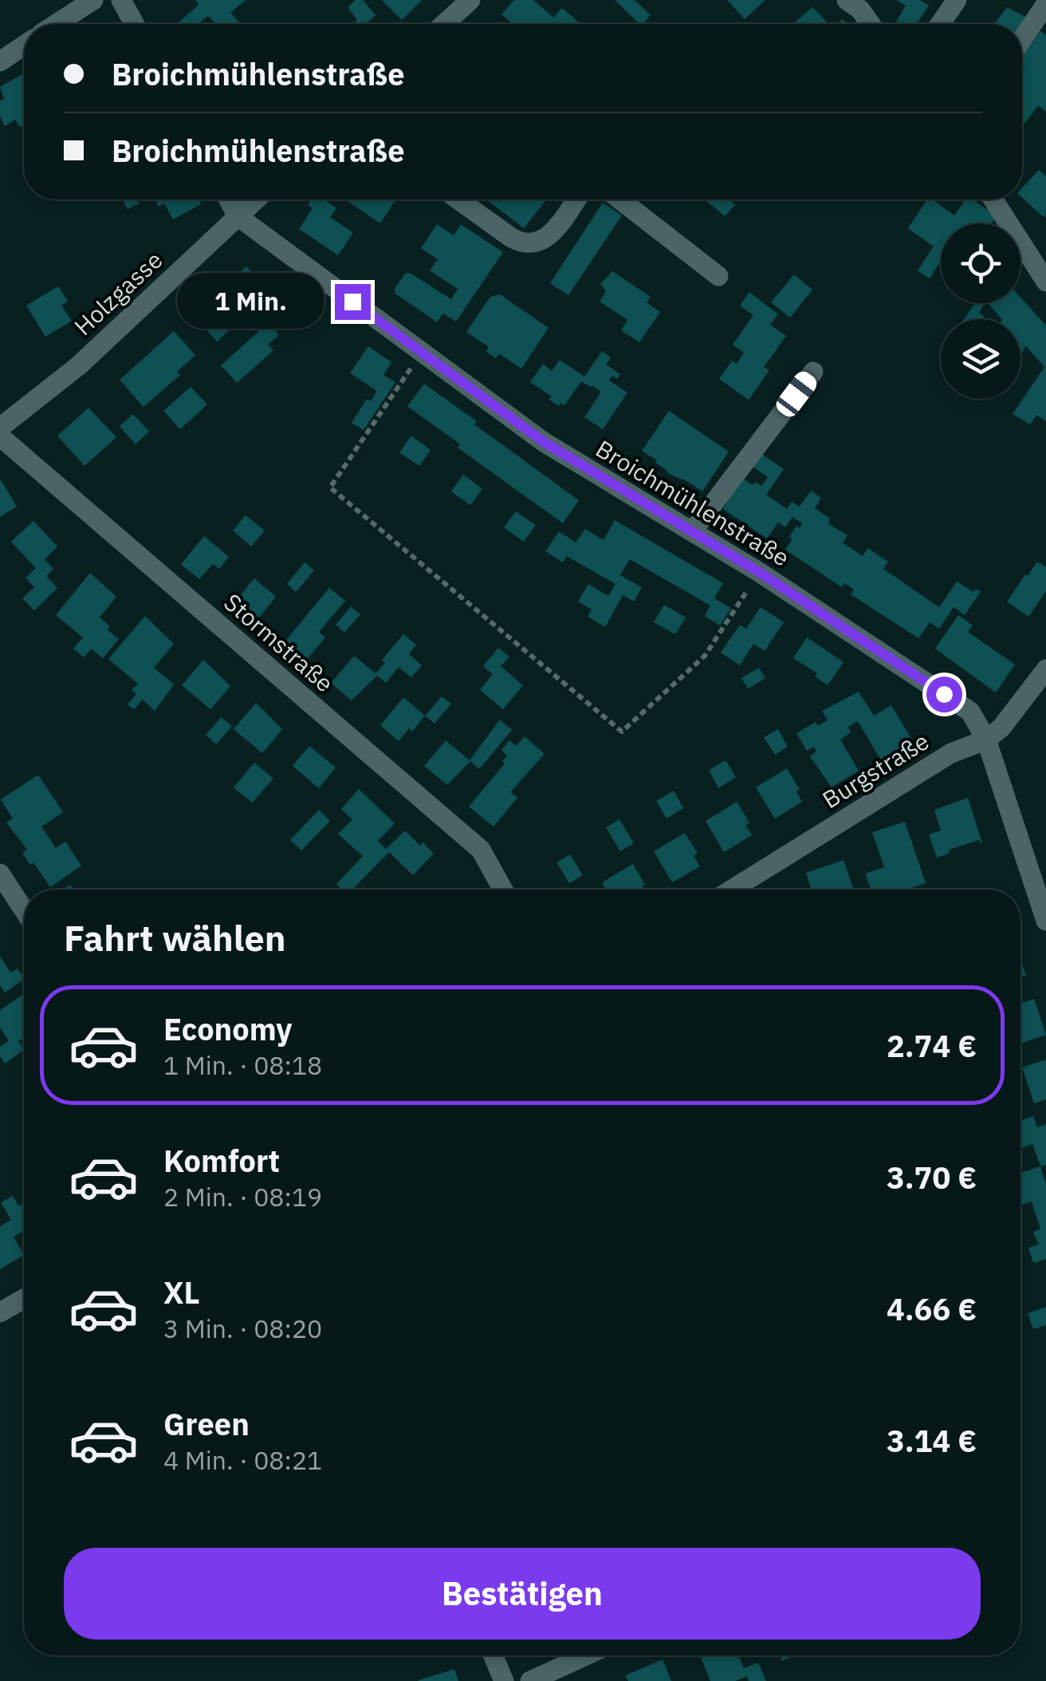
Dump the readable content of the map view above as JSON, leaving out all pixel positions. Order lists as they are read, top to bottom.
{
  "streets": {
    "street": [
      "Holzgasse",
      "Broichmühlenstraße",
      "Stormstraße",
      "Burgstraße"
    ]
  },
  "crossings": [
    ["Holzgasse", "Broichmühlenstraße"],
    ["Broichmühlenstraße", "Burgstraße"]
  ],
  "page": {
    "banner": ["Broichmühlenstraße", "Broichmühlenstraße"],
    "bubble": "1 Min.",
    "heading": "Fahrt wählen",
    "list": [
      {
        "name": "Economy",
        "note": "1 Min. · 08:18",
        "value": "2.74 €"
      },
      {
        "name": "Komfort",
        "note": "2 Min. · 08:19",
        "value": "3.70 €"
      },
      {
        "name": "XL",
        "note": "3 Min. · 08:20",
        "value": "4.66 €"
      },
      {
        "name": "Green",
        "note": "4 Min. · 08:21",
        "value": "3.14 €"
      }
    ],
    "buttons": "Bestätigen"
  }
}
